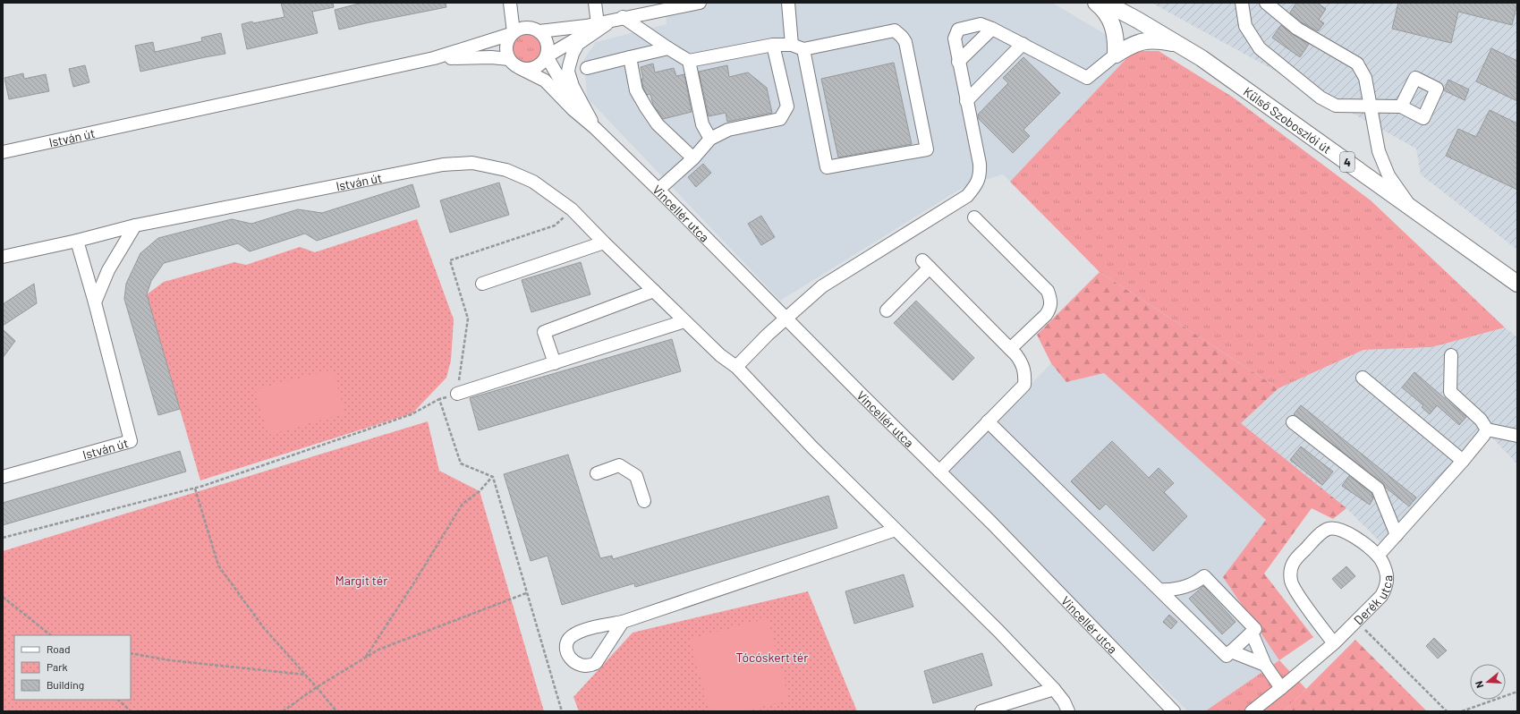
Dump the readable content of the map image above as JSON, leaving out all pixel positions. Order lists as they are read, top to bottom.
{
  "streets": {
    "main road": ["Külső Szoboszlói út", "4"],
    "street": ["István út", "Vincellér utca", "Derék utca"]
  },
  "crossings": [
    ["István út", "Vincellér utca"]
  ],
  "parks": ["Margit tér", "Tócóskert tér"],
  "legend": ["Road", "Park", "Building"],
  "north": "left"
}
